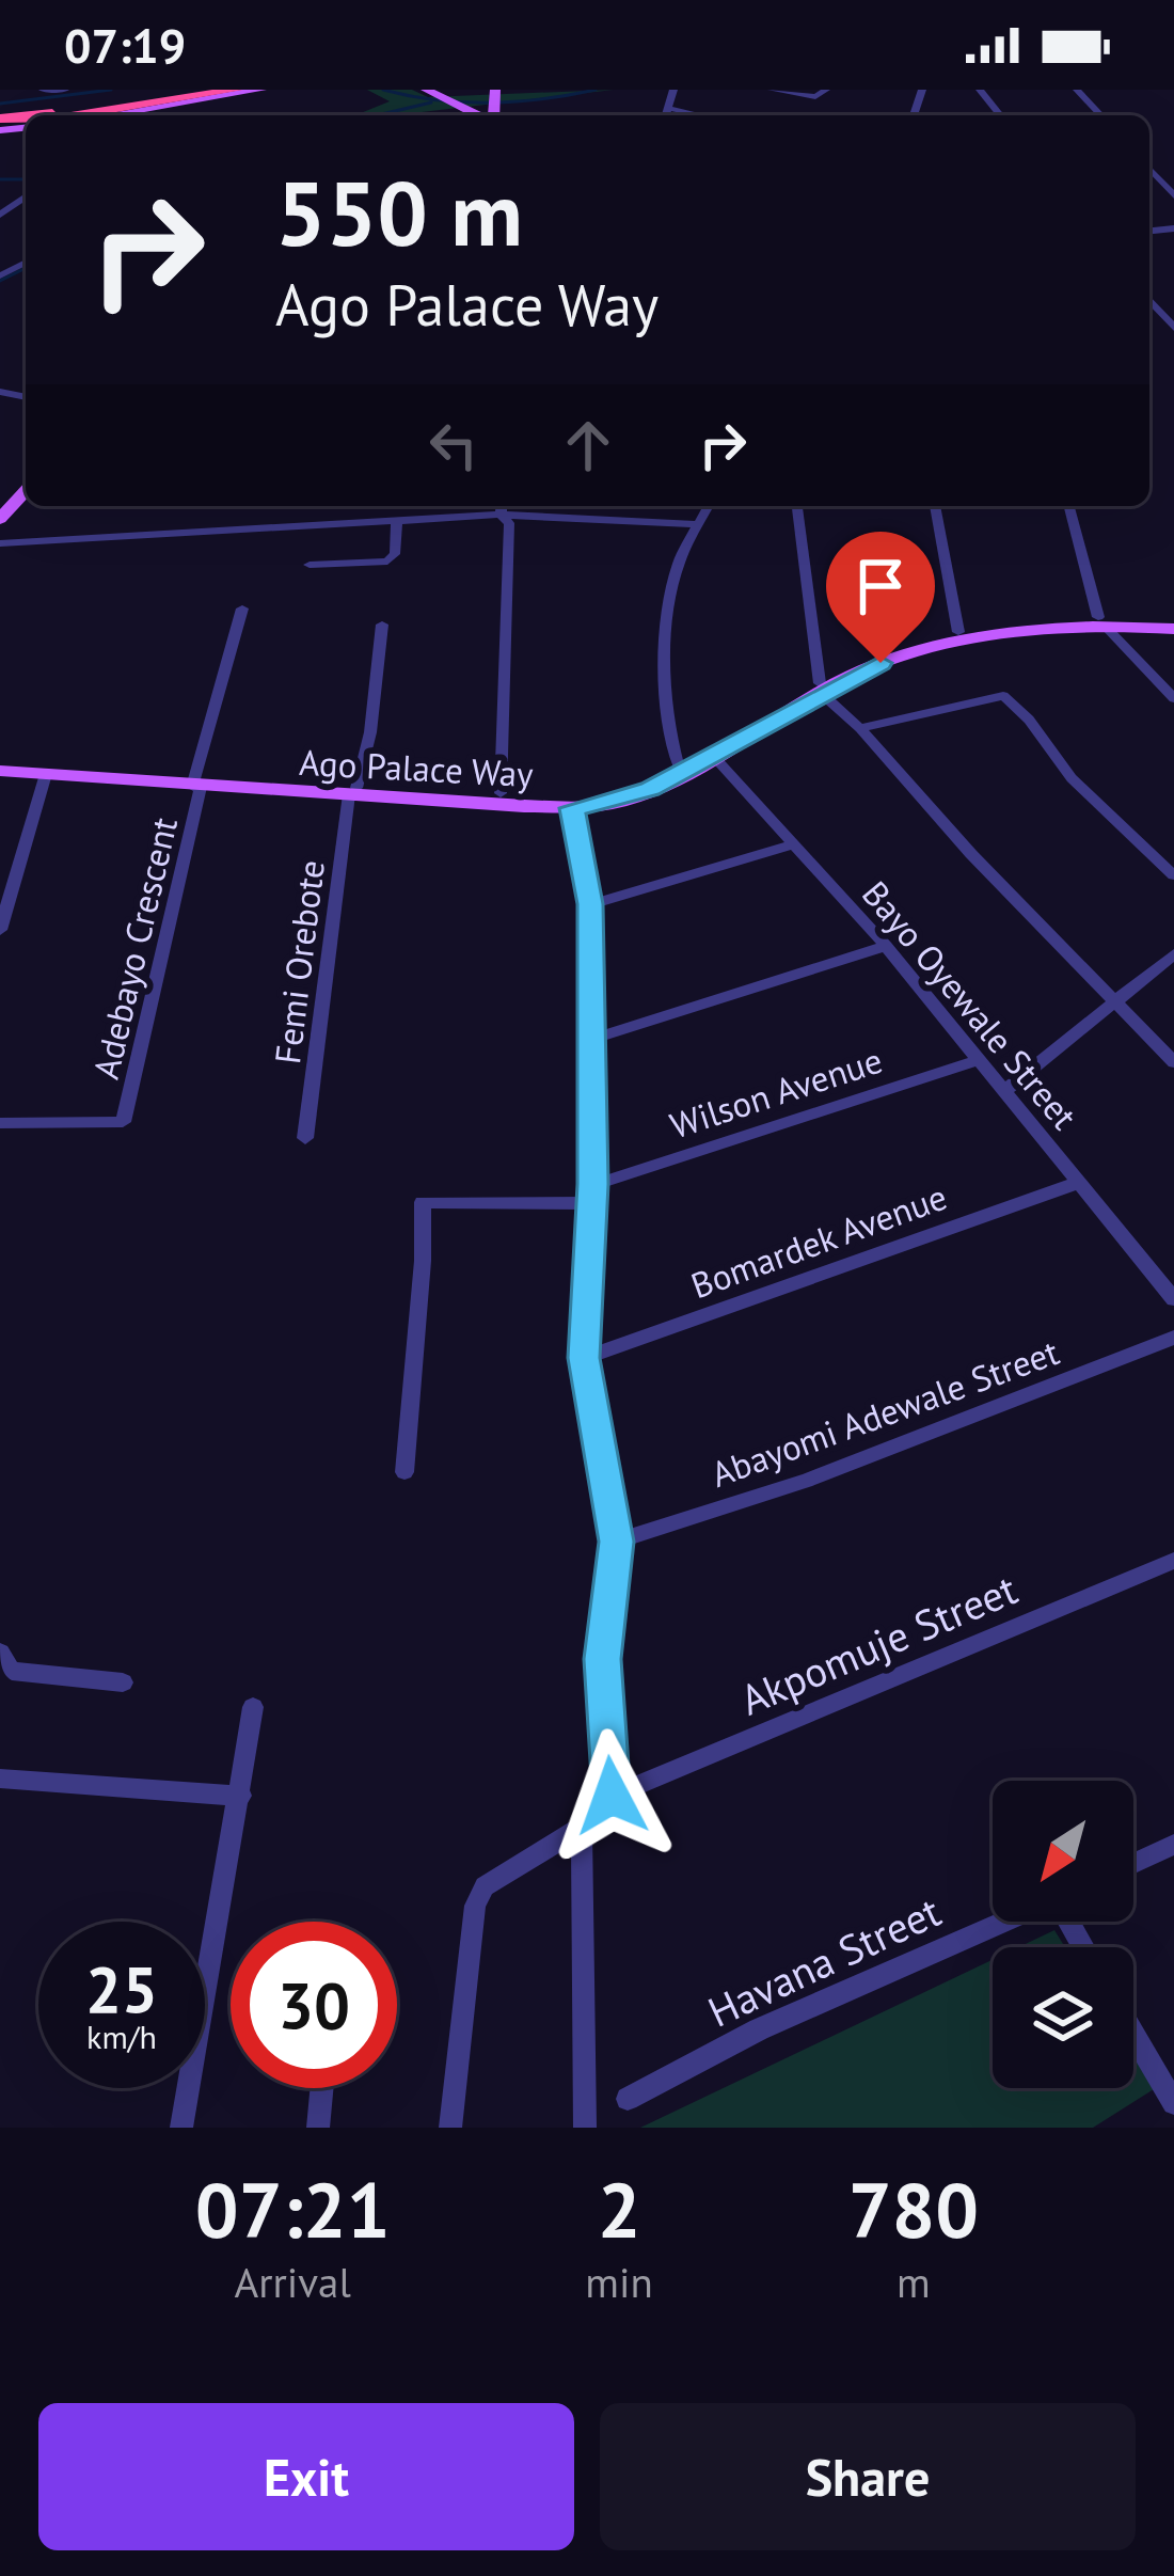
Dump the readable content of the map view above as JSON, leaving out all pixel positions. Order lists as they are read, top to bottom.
{
  "streets": {
    "main road": ["Ago Palace Way"],
    "street": [
      "Adebayo Crescent",
      "Femi Orebote",
      "Bayo Oyewale Street",
      "Wilson Avenue",
      "Bomardek Avenue",
      "Abayomi Adewale Street",
      "Akpomuje Street",
      "Havana Street"
    ]
  },
  "crossings": [
    ["Ago Palace Way", "Adebayo Crescent"],
    ["Ago Palace Way", "Femi Orebote"],
    ["Ago Palace Way", "Bayo Oyewale Street"],
    ["Bayo Oyewale Street", "Wilson Avenue"],
    ["Bayo Oyewale Street", "Bomardek Avenue"]
  ],
  "north": "bottom left",
  "page": {
    "status": "07:19",
    "turn": ["550 m", "Ago Palace Way"],
    "speed": "25 km/h",
    "limit": "30",
    "eta": [
      "07:21",
      "Arrival",
      "2",
      "min",
      "780",
      "m"
    ],
    "buttons": ["Exit", "Share"]
  }
}
